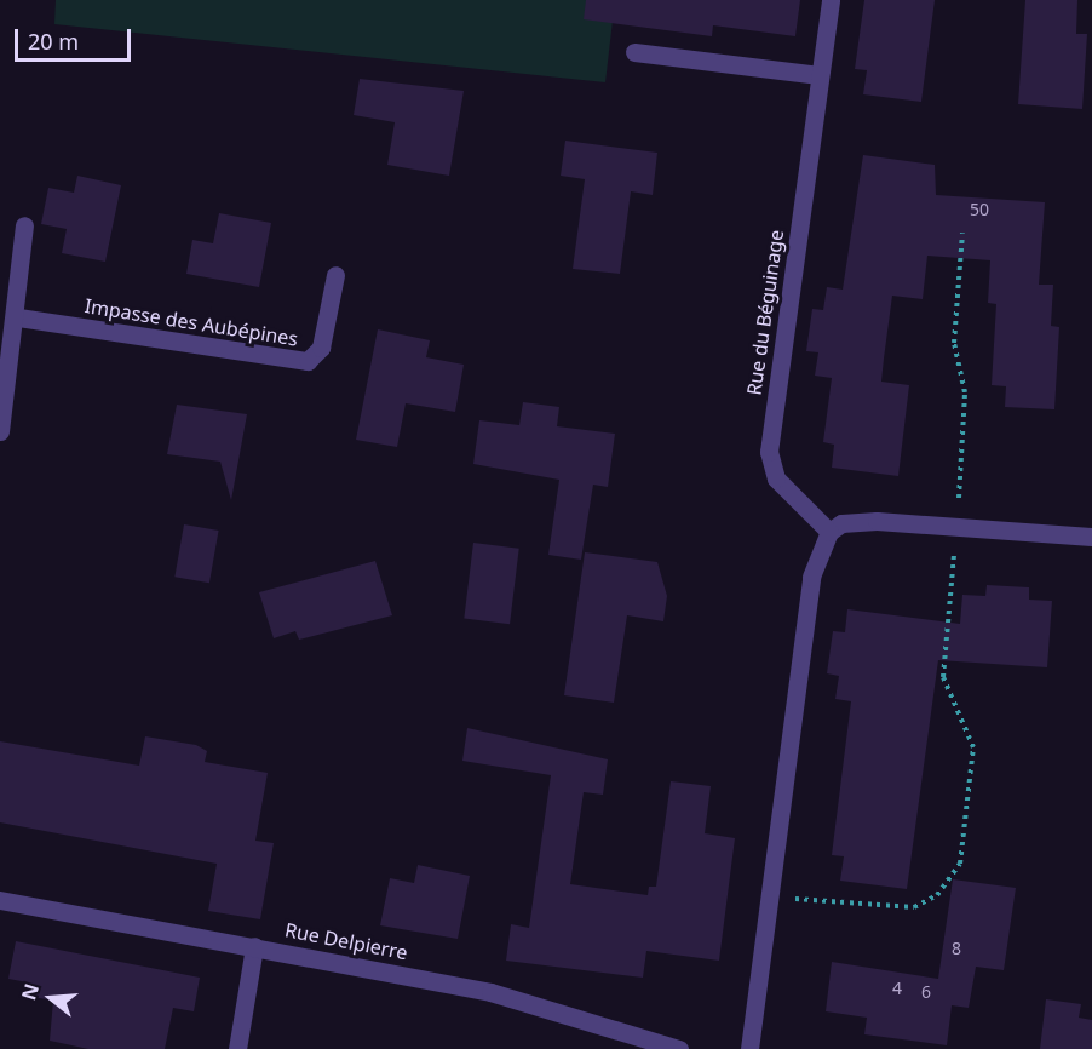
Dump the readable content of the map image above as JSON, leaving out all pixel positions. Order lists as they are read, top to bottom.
{
  "streets": {
    "street": ["Rue du Béguinage", "Impasse des Aubépines", "Rue Delpierre"]
  },
  "house_numbers": [
    "50",
    "8",
    "4",
    "6"
  ],
  "scale_bar": "20 m",
  "north": "left"
}
